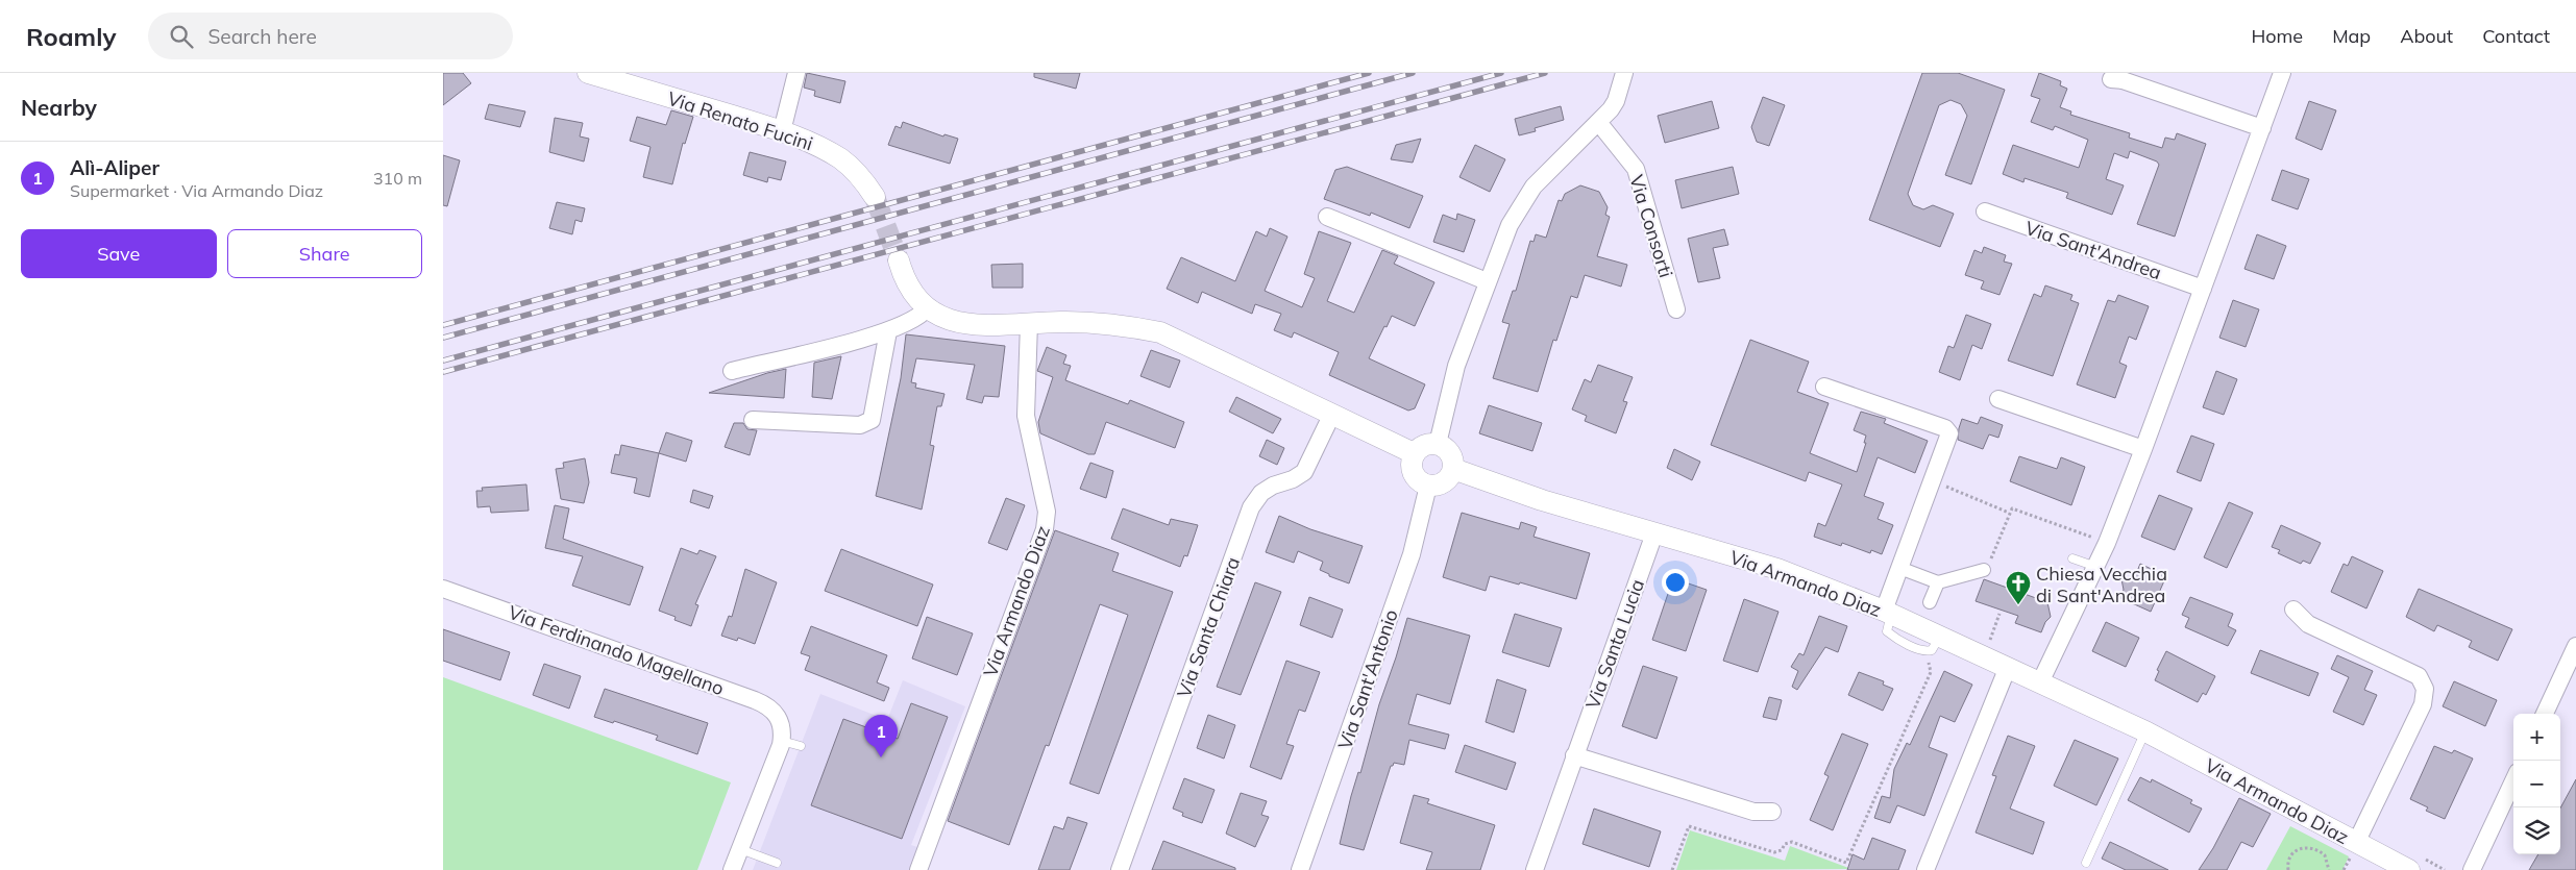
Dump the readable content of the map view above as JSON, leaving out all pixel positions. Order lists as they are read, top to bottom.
{
  "streets": {
    "street": [
      "Via Renato Fucini",
      "Via Consorti",
      "Via Sant'Andrea",
      "Via Armando Diaz",
      "Via Santa Chiara",
      "Via Santa Lucia",
      "Via Ferdinando Magellano",
      "Via Sant'Antonio"
    ]
  },
  "crossings": [
    ["Via Armando Diaz", "Via Santa Lucia"],
    ["Via Armando Diaz", "Via Sant'Antonio"]
  ],
  "places": {
    "church": ["Chiesa Vecchia di Sant'Andrea"]
  },
  "page": {
    "header": "Roamly",
    "search": "Search here",
    "nav": [
      "Home",
      "Map",
      "About",
      "Contact"
    ],
    "heading": "Nearby",
    "list": [
      {
        "mark": "1",
        "name": "Alì-Aliper",
        "note": "Supermarket · Via Armando Diaz",
        "value": "310 m"
      }
    ],
    "buttons": ["Save", "Share"],
    "map_buttons": ["+", "−"],
    "pins": "1"
  }
}
